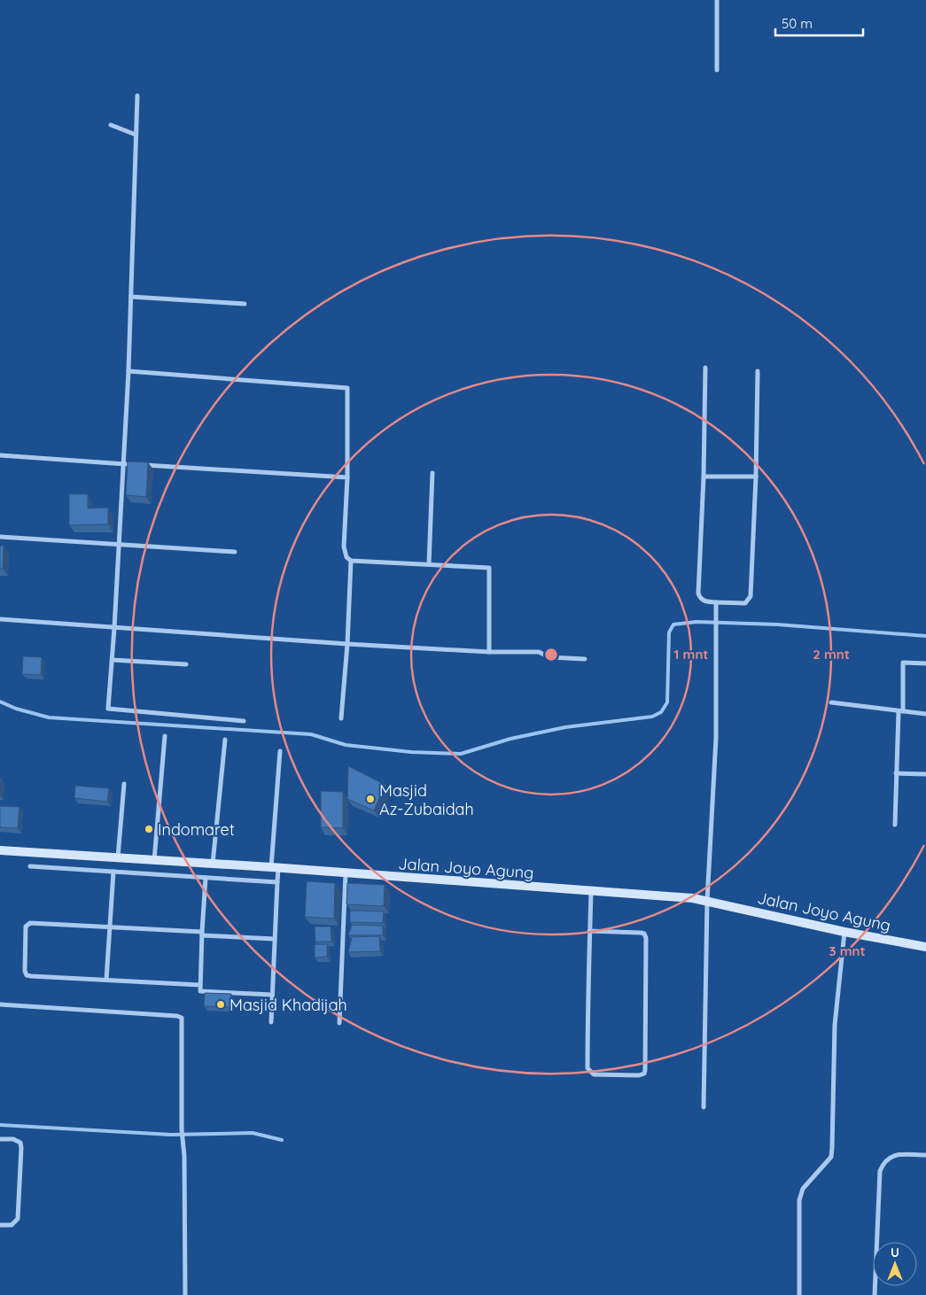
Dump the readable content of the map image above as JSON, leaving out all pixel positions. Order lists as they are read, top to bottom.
{
  "streets": {
    "main road": ["Jalan Joyo Agung"]
  },
  "places": ["Masjid Az-Zubaidah", "Indomaret", "Masjid Khadijah"],
  "scale_bar": "50 m",
  "north": "top",
  "rings": ["1 mnt", "2 mnt", "3 mnt"]
}
